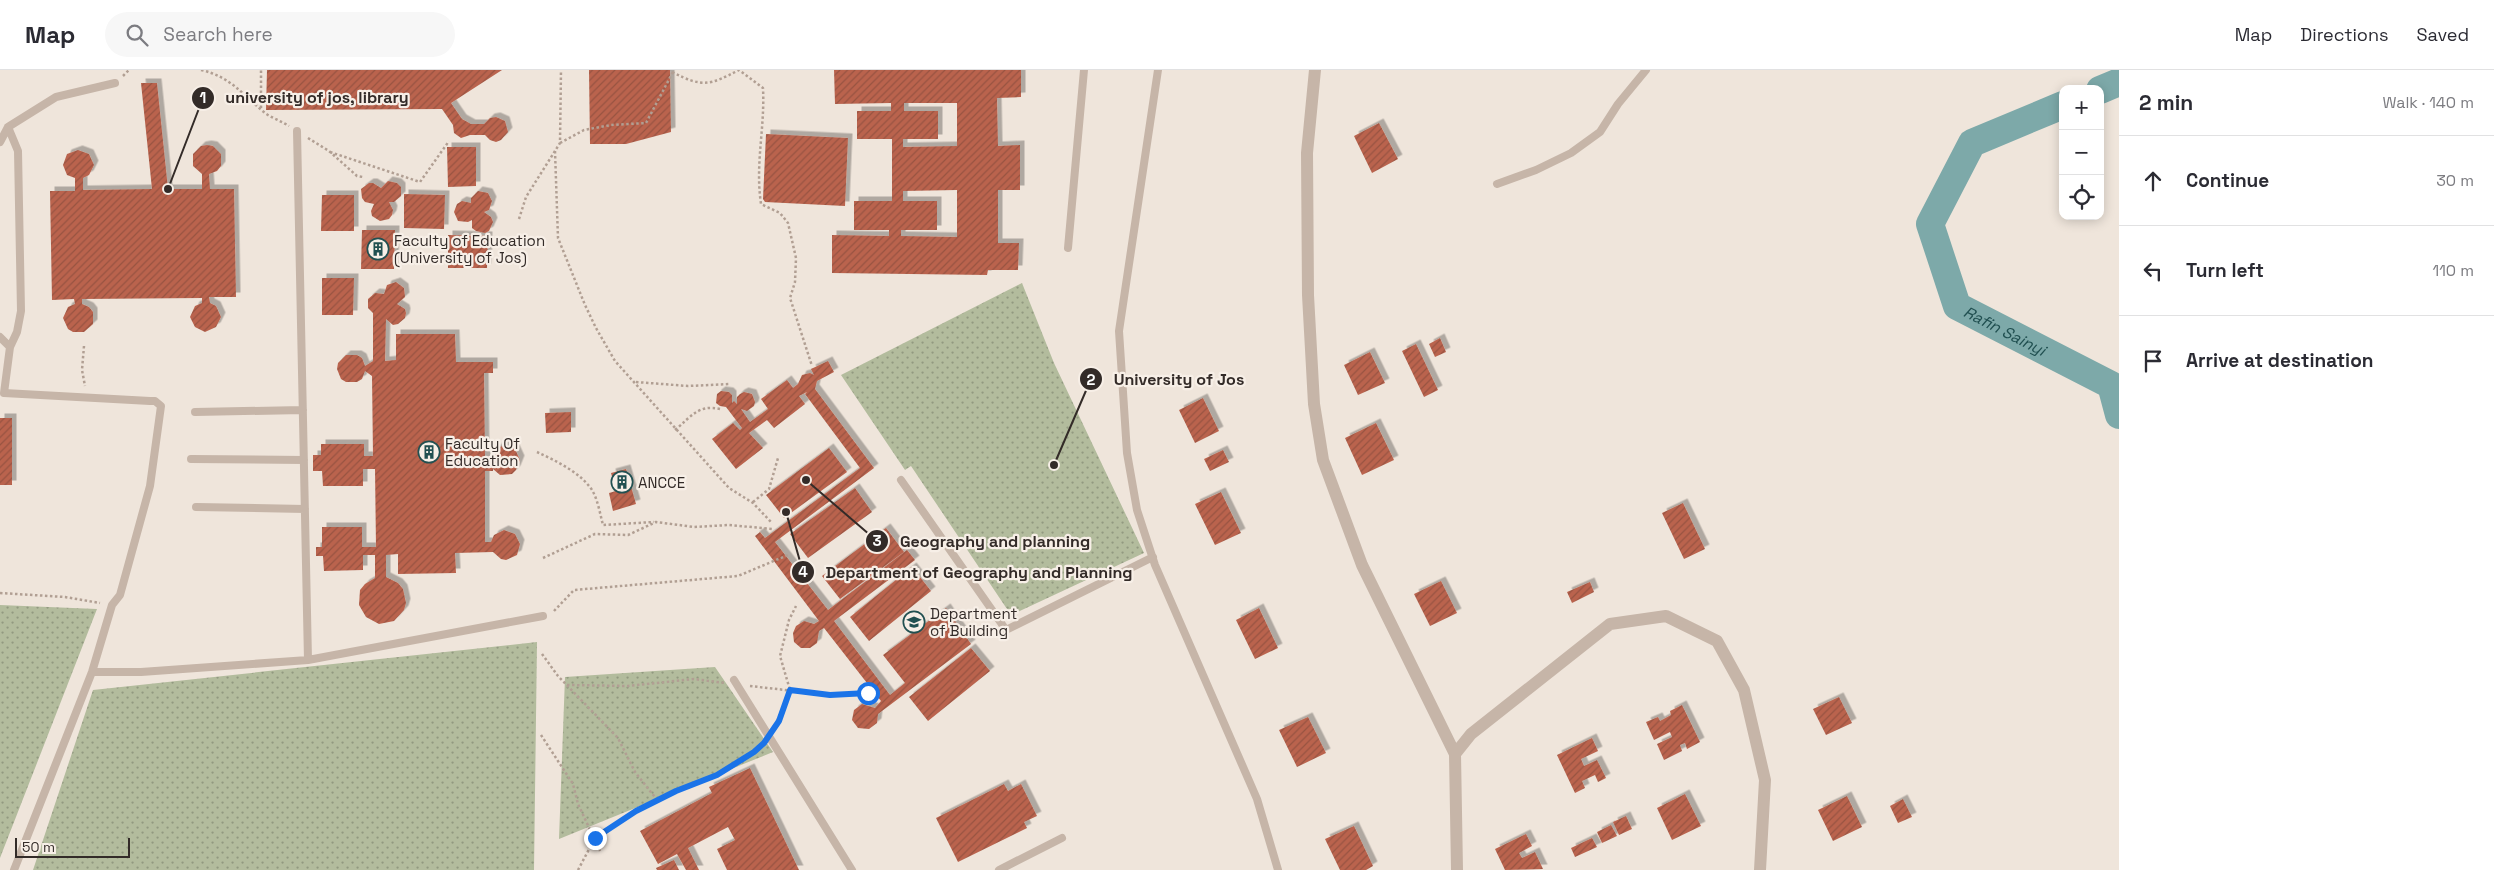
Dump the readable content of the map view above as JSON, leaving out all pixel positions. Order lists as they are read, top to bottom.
{
  "water": ["Rafin Sainyi"],
  "places": {
    "other": [
      "university of jos, library",
      "University of Jos",
      "Geography and planning",
      "Department of Geography and Planning"
    ],
    "building": ["Faculty of Education (University of Jos)", "Faculty Of Education", "ANCCE"],
    "school or university": ["Department of Building"]
  },
  "scale_bar": "50 m",
  "page": {
    "header": "Map",
    "search": "Search here",
    "nav": ["Map", "Directions", "Saved"],
    "heading": ["2 min", "Walk · 140 m"],
    "map_buttons": ["+", "−"],
    "list": [
      ["Continue", "30 m"],
      ["Turn left", "110 m"],
      "Arrive at destination"
    ],
    "scale": "50 m"
  }
}
